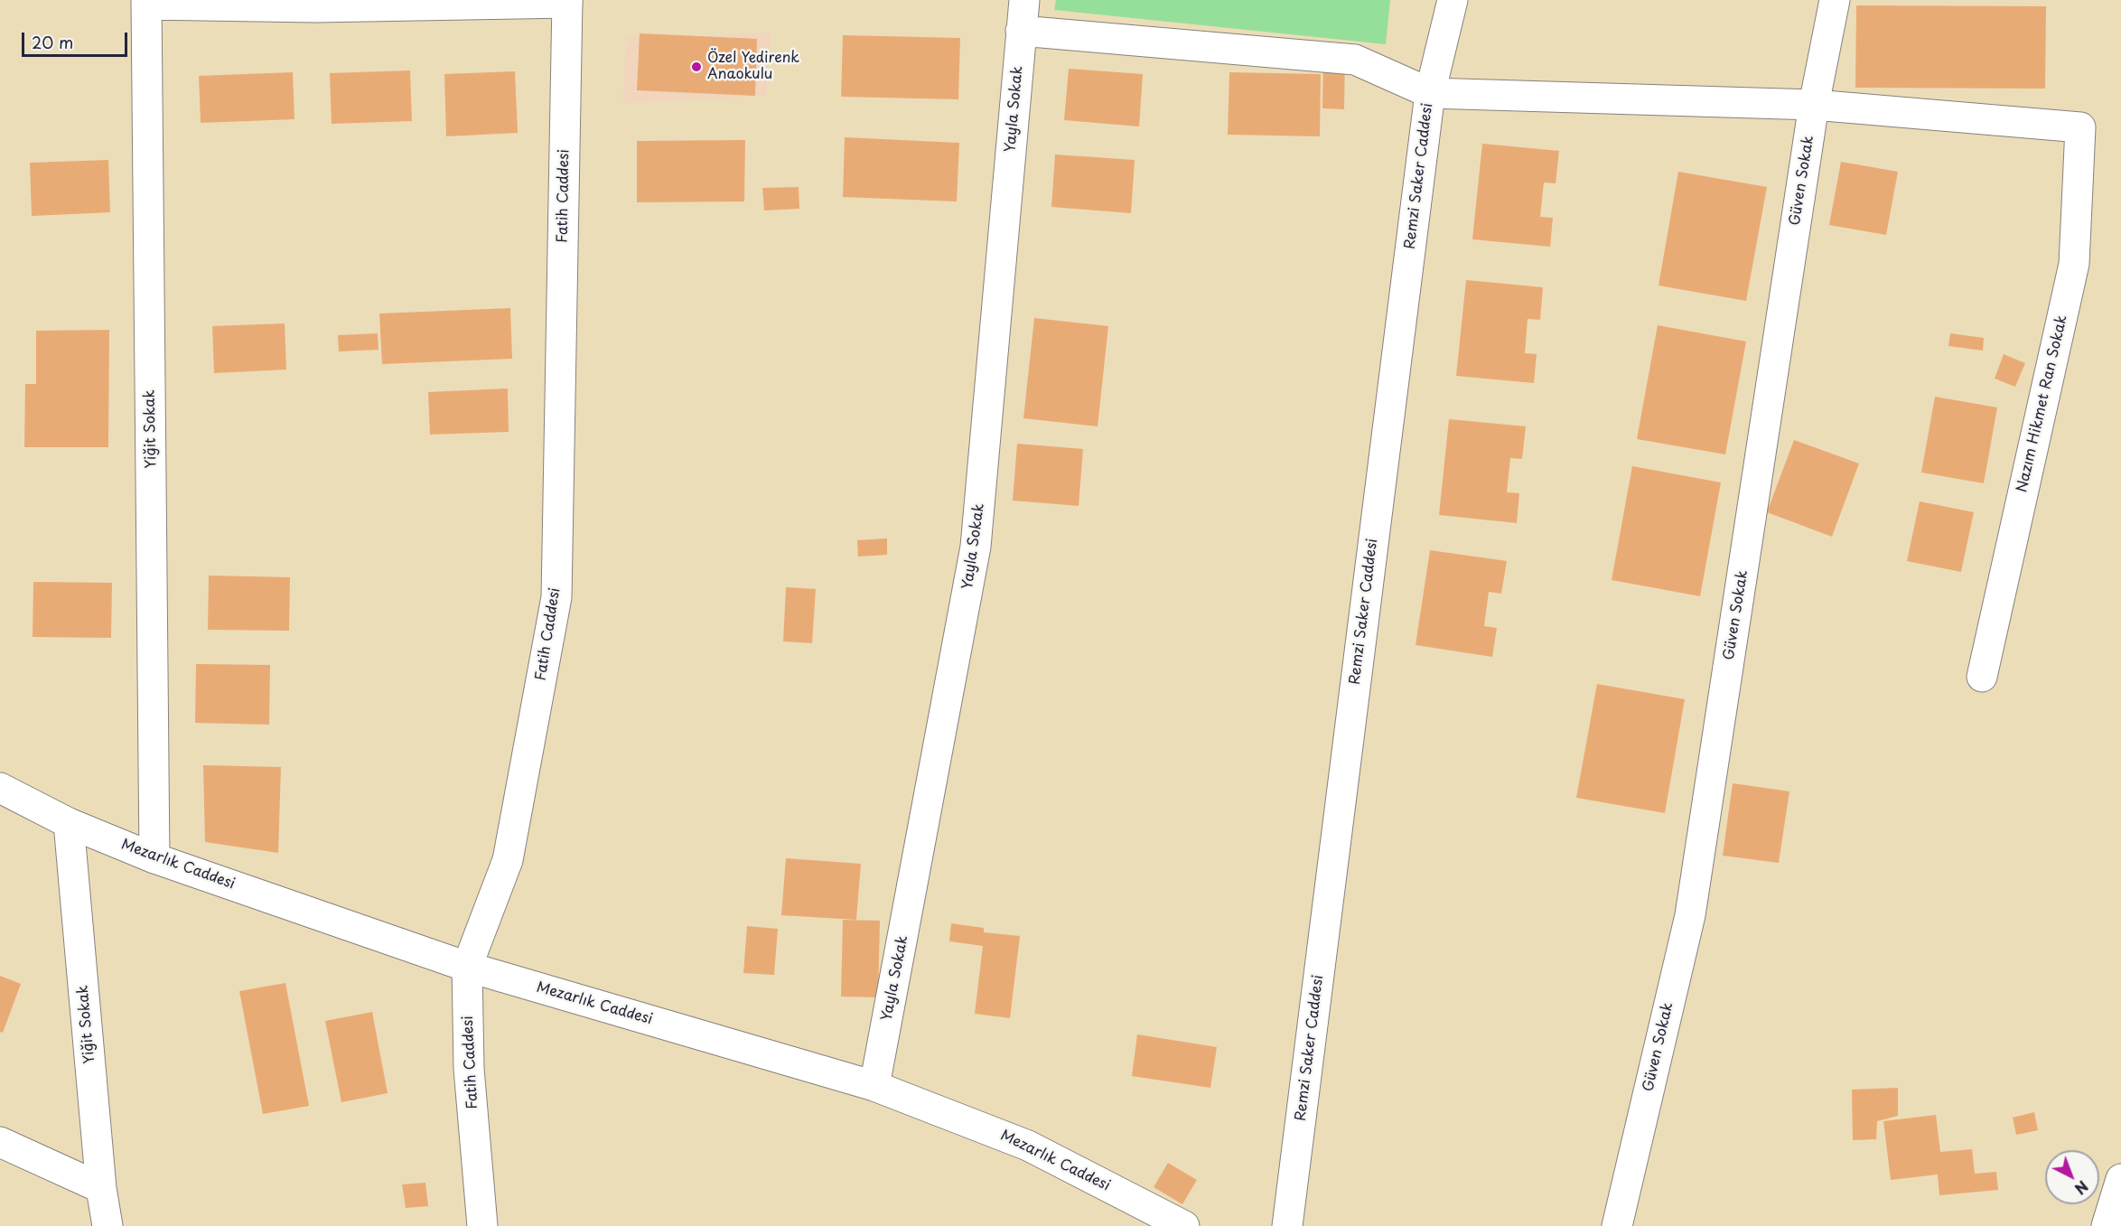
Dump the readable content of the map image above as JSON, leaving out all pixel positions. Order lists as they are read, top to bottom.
{
  "streets": {
    "street": [
      "Yayla Sokak",
      "Remzi Saker Caddesi",
      "Güven Sokak",
      "Fatih Caddesi",
      "Nazım Hikmet Ran Sokak",
      "Yiğit Sokak",
      "Mezarlık Caddesi"
    ]
  },
  "crossings": [
    ["Yayla Sokak", "Mezarlık Caddesi"],
    ["Güven Sokak", "Nazım Hikmet Ran Sokak"],
    ["Fatih Caddesi", "Mezarlık Caddesi"],
    ["Yiğit Sokak", "Mezarlık Caddesi"]
  ],
  "places": ["Özel Yedirenk Anaokulu"],
  "scale_bar": "20 m",
  "north": "bottom right"
}
